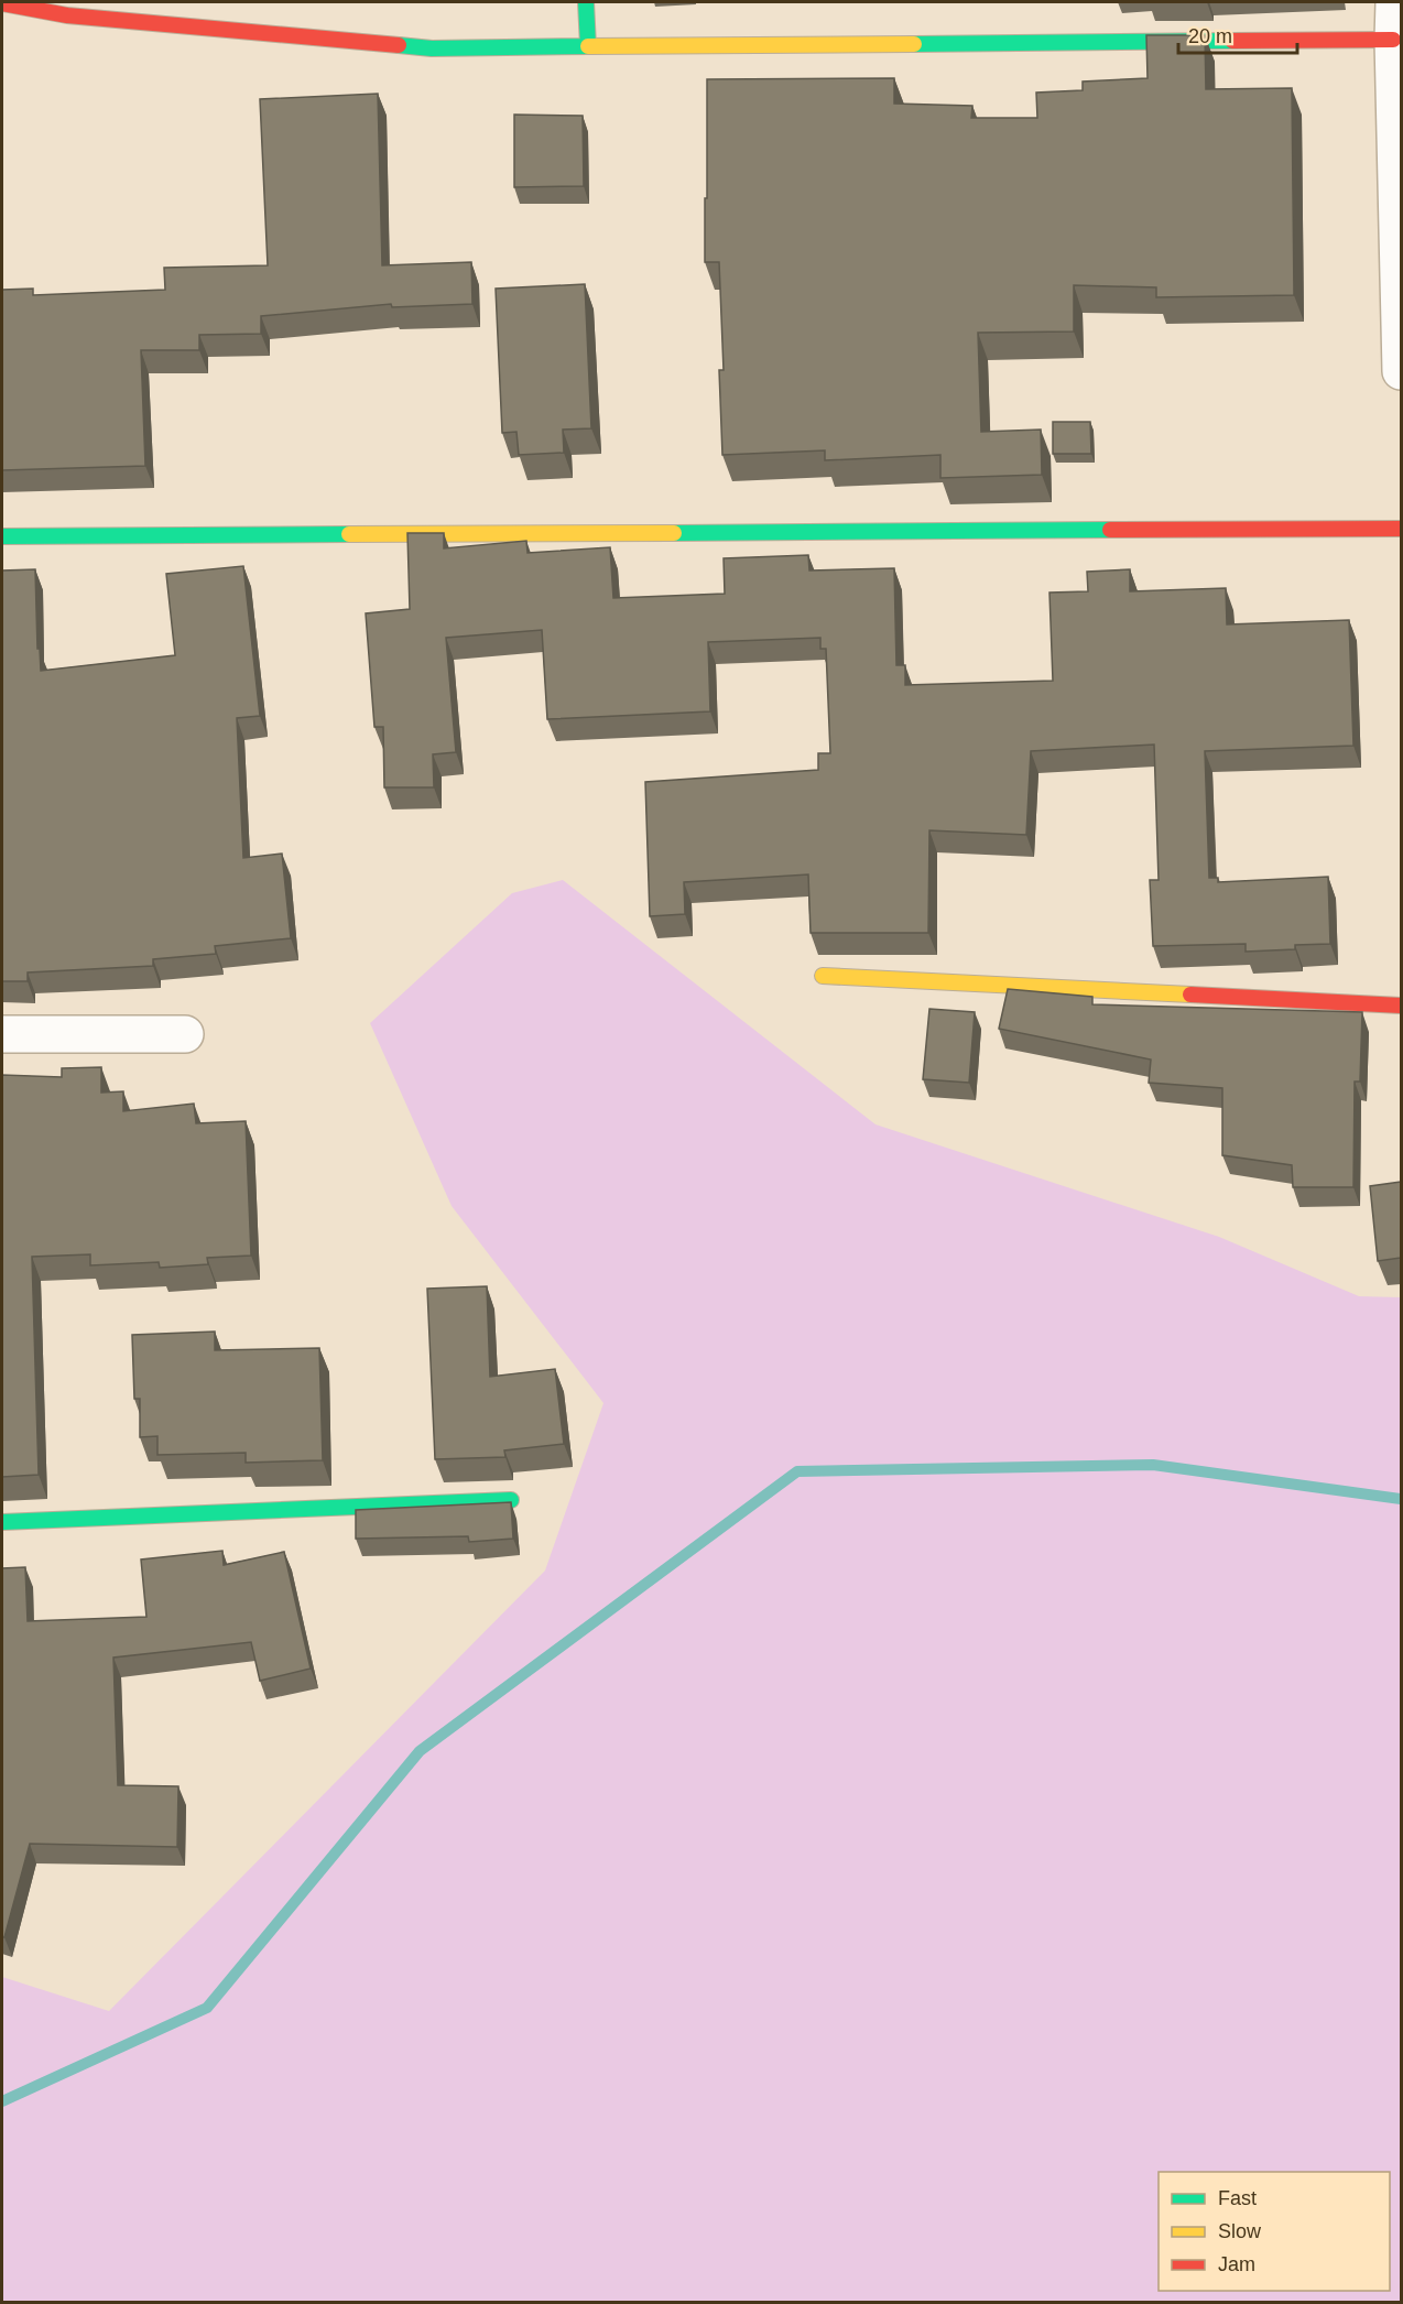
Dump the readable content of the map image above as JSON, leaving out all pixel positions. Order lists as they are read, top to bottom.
{
  "legend": ["Fast", "Slow", "Jam"],
  "scale_bar": "20 m"
}
